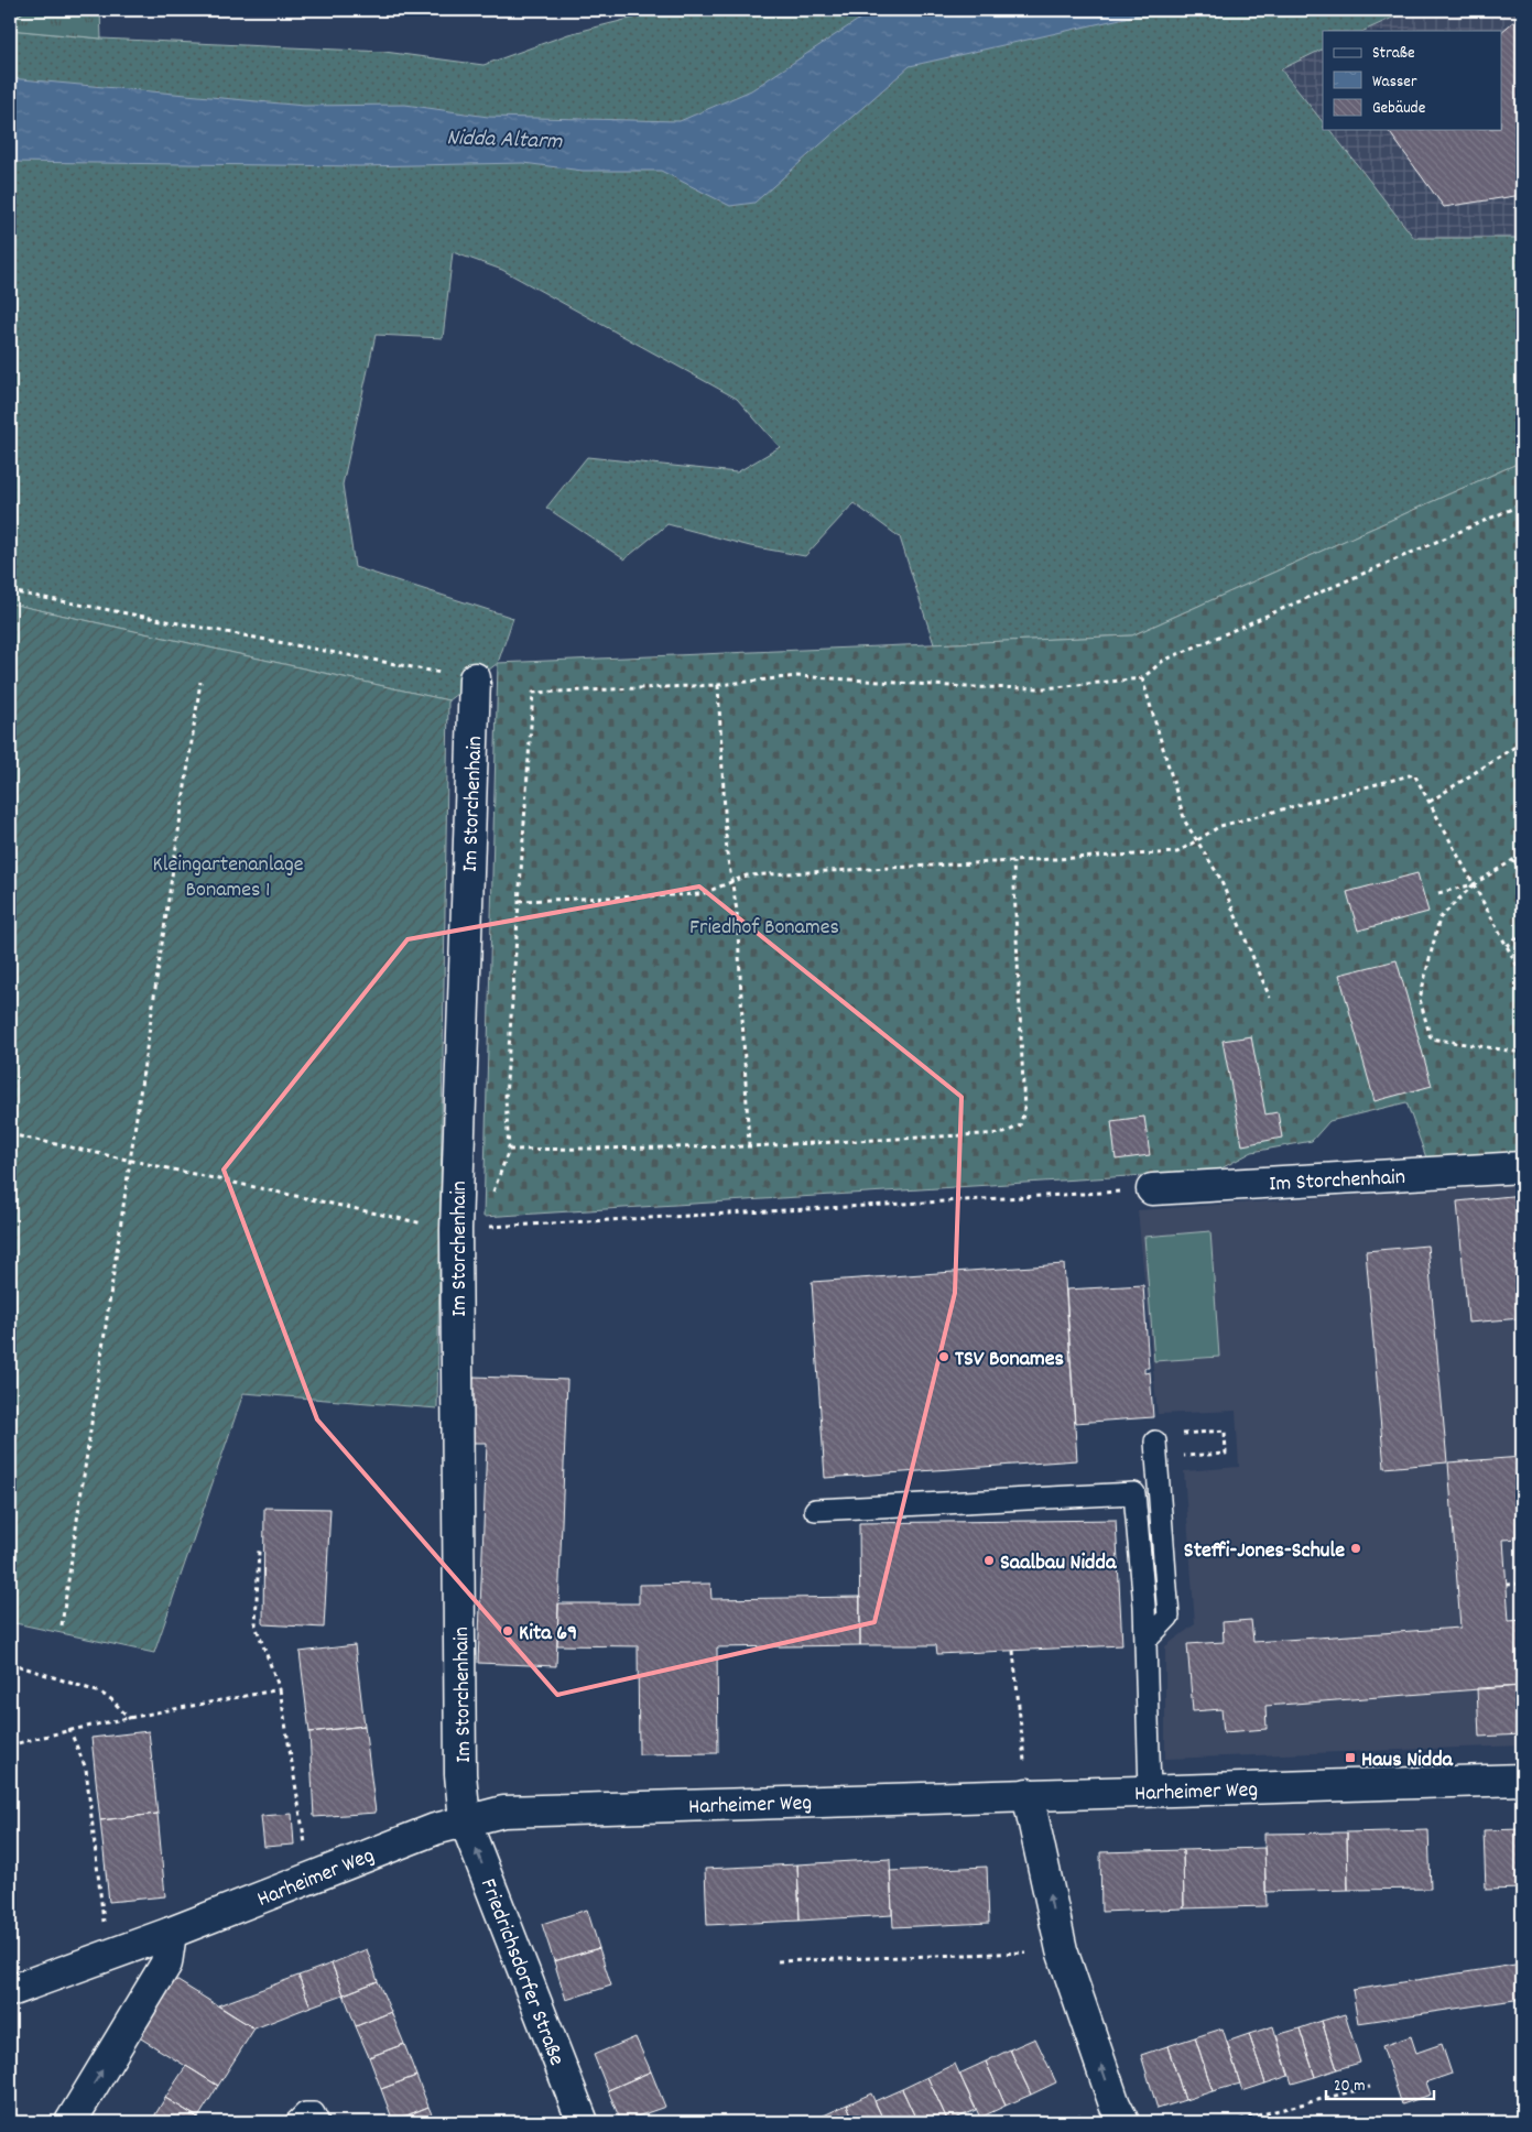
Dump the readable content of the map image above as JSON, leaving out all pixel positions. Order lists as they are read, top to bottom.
{
  "streets": {
    "street": ["Im Storchenhain", "Harheimer Weg", "Friedrichsdorfer Straße"]
  },
  "crossings": [
    ["Im Storchenhain", "Harheimer Weg"],
    ["Im Storchenhain", "Friedrichsdorfer Straße"],
    ["Harheimer Weg", "Friedrichsdorfer Straße"]
  ],
  "one_way": ["Friedrichsdorfer Straße"],
  "water": ["Nidda Altarm"],
  "parks": ["Kleingartenanlage Bonames 1", "Friedhof Bonames"],
  "places": {
    "other": [
      "TSV Bonames",
      "Steffi-Jones-Schule",
      "Saalbau Nidda",
      "Kita 69"
    ],
    "transit": ["Haus Nidda"]
  },
  "legend": ["Straße", "Wasser", "Gebäude"],
  "scale_bar": "20 m"
}
